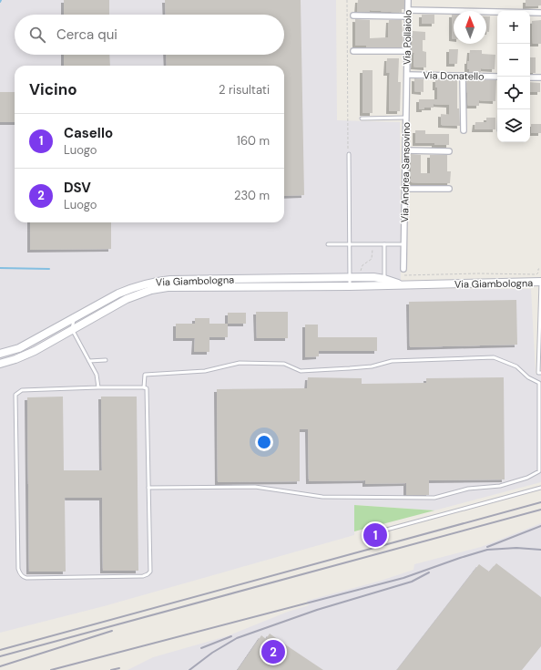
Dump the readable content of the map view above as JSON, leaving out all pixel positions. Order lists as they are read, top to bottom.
{
  "streets": {
    "street": [
      "Via Pollaiolo",
      "Via Donatello",
      "Via Andrea Sansovino",
      "Via Giambologna"
    ]
  },
  "crossings": [
    ["Via Pollaiolo", "Via Donatello"],
    ["Via Pollaiolo", "Via Andrea Sansovino"],
    ["Via Donatello", "Via Andrea Sansovino"]
  ],
  "north": "top",
  "page": {
    "map_buttons": ["+", "−"],
    "search": "Cerca qui",
    "heading": ["Vicino", "2 risultati"],
    "list": [
      {
        "mark": "1",
        "name": "Casello",
        "note": "Luogo",
        "value": "160 m"
      },
      {
        "mark": "2",
        "name": "DSV",
        "note": "Luogo",
        "value": "230 m"
      }
    ],
    "pins": ["1", "2"]
  }
}
